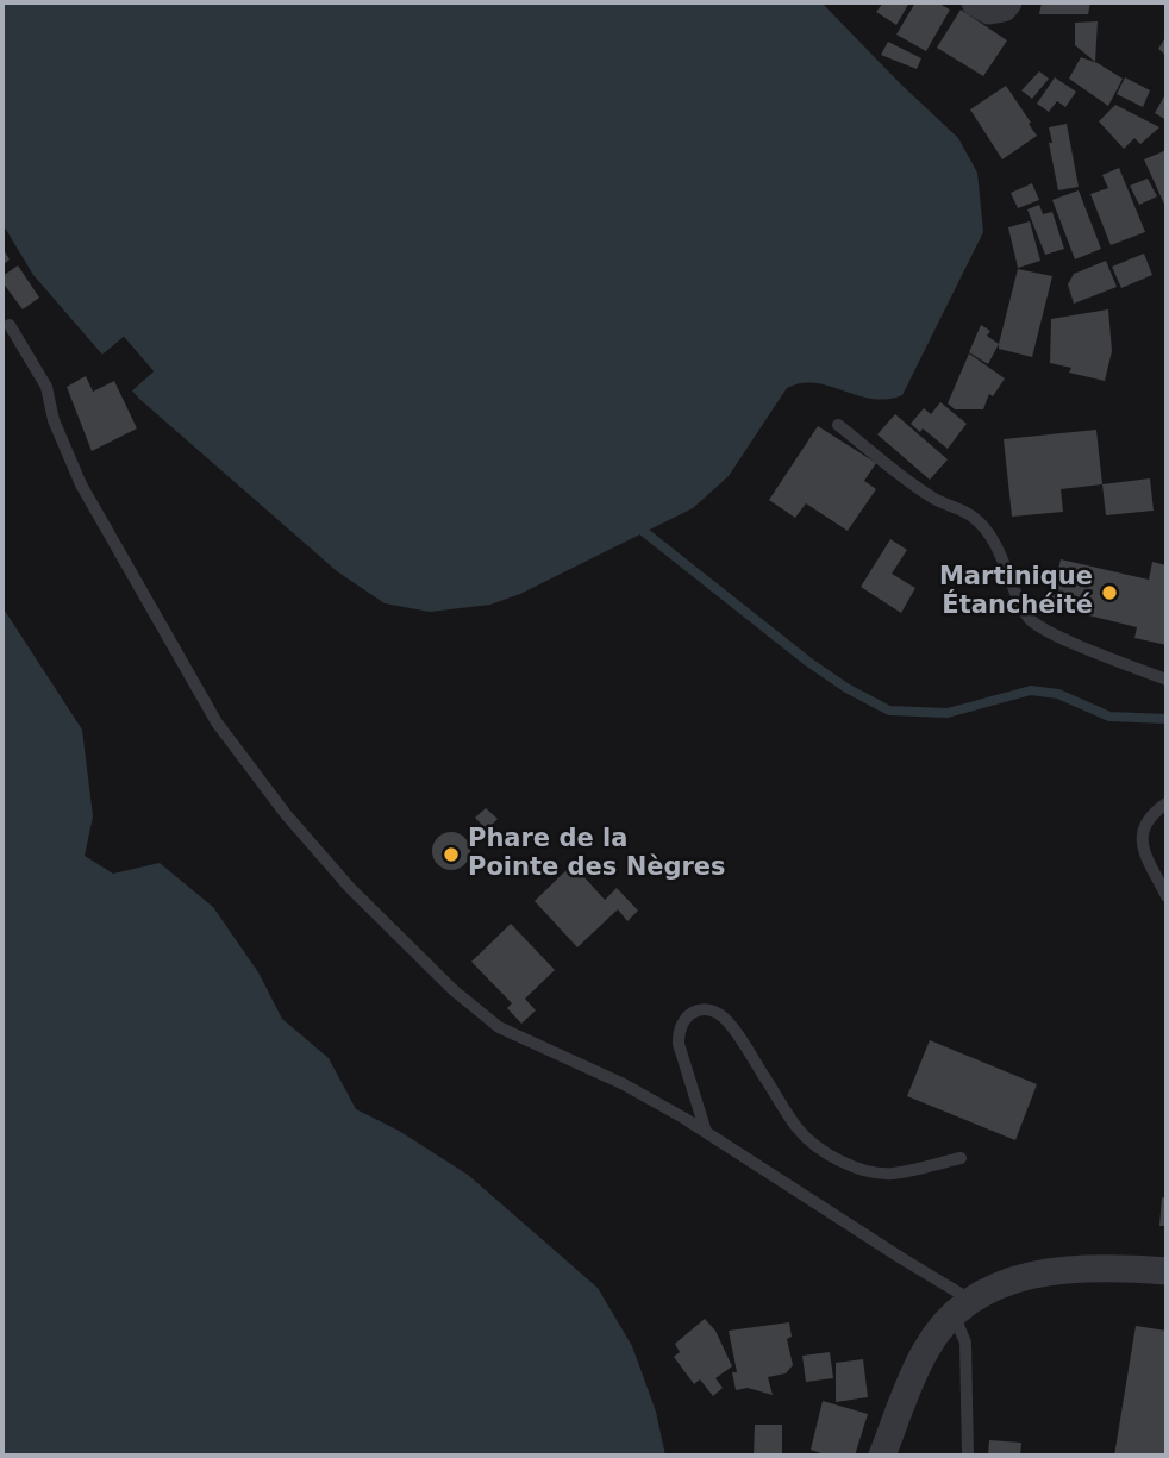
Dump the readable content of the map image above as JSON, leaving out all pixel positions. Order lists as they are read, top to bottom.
{
  "places": ["Martinique Étanchéité", "Phare de la Pointe des Nègres"]
}
